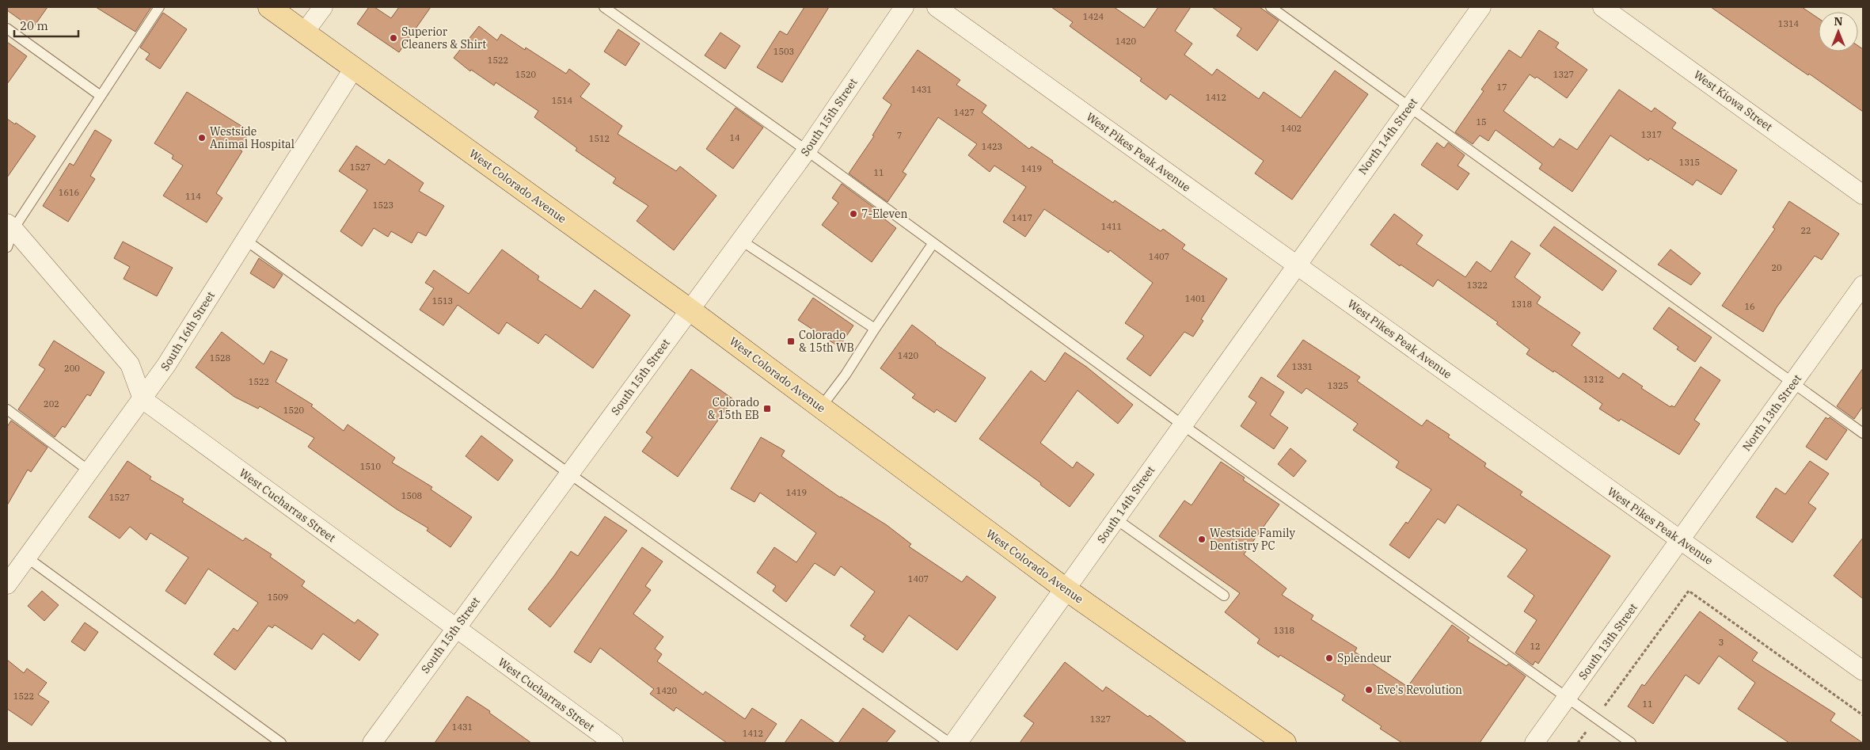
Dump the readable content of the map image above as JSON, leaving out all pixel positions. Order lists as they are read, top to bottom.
{
  "streets": {
    "main road": ["West Colorado Avenue"],
    "street": [
      "West Kiowa Street",
      "South 15th Street",
      "North 14th Street",
      "West Pikes Peak Avenue",
      "South 16th Street",
      "North 13th Street",
      "South 14th Street",
      "West Cucharras Street",
      "South 13th Street"
    ]
  },
  "crossings": [
    ["South 15th Street", "West Colorado Avenue"],
    ["South 15th Street", "West Cucharras Street"],
    ["North 14th Street", "West Pikes Peak Avenue"],
    ["North 14th Street", "South 14th Street"],
    ["West Pikes Peak Avenue", "North 13th Street"],
    ["West Pikes Peak Avenue", "South 14th Street"],
    ["West Pikes Peak Avenue", "South 13th Street"],
    ["West Colorado Avenue", "South 16th Street"],
    ["West Colorado Avenue", "South 14th Street"],
    ["South 16th Street", "West Cucharras Street"],
    ["North 13th Street", "South 13th Street"]
  ],
  "places": {
    "other": [
      "Superior Cleaners & Shirt",
      "Westside Animal Hospital",
      "7-Eleven",
      "Westside Family Dentistry PC",
      "Splendeur",
      "Eve's Revolution"
    ],
    "transit": ["Colorado & 15th WB", "Colorado & 15th EB"]
  },
  "house_numbers": [
    "1424",
    "1314",
    "1420",
    "1503",
    "1522",
    "1520",
    "1327",
    "17",
    "1431",
    "1412",
    "1514",
    "1427",
    "15",
    "1402",
    "1317",
    "7",
    "14",
    "1512",
    "1423",
    "1315",
    "1527",
    "1419",
    "11",
    "1616",
    "114",
    "1523",
    "1417",
    "1411",
    "22",
    "1407",
    "20",
    "1322",
    "1401",
    "1513",
    "1318",
    "16",
    "1420",
    "1528",
    "1331",
    "200",
    "1312",
    "1522",
    "1325",
    "202",
    "1520",
    "1510",
    "1419",
    "1508",
    "1527",
    "1407",
    "1509",
    "1318",
    "3",
    "12",
    "1420",
    "1522",
    "11",
    "1327",
    "1431",
    "1412"
  ],
  "scale_bar": "20 m",
  "north": "top"
}
